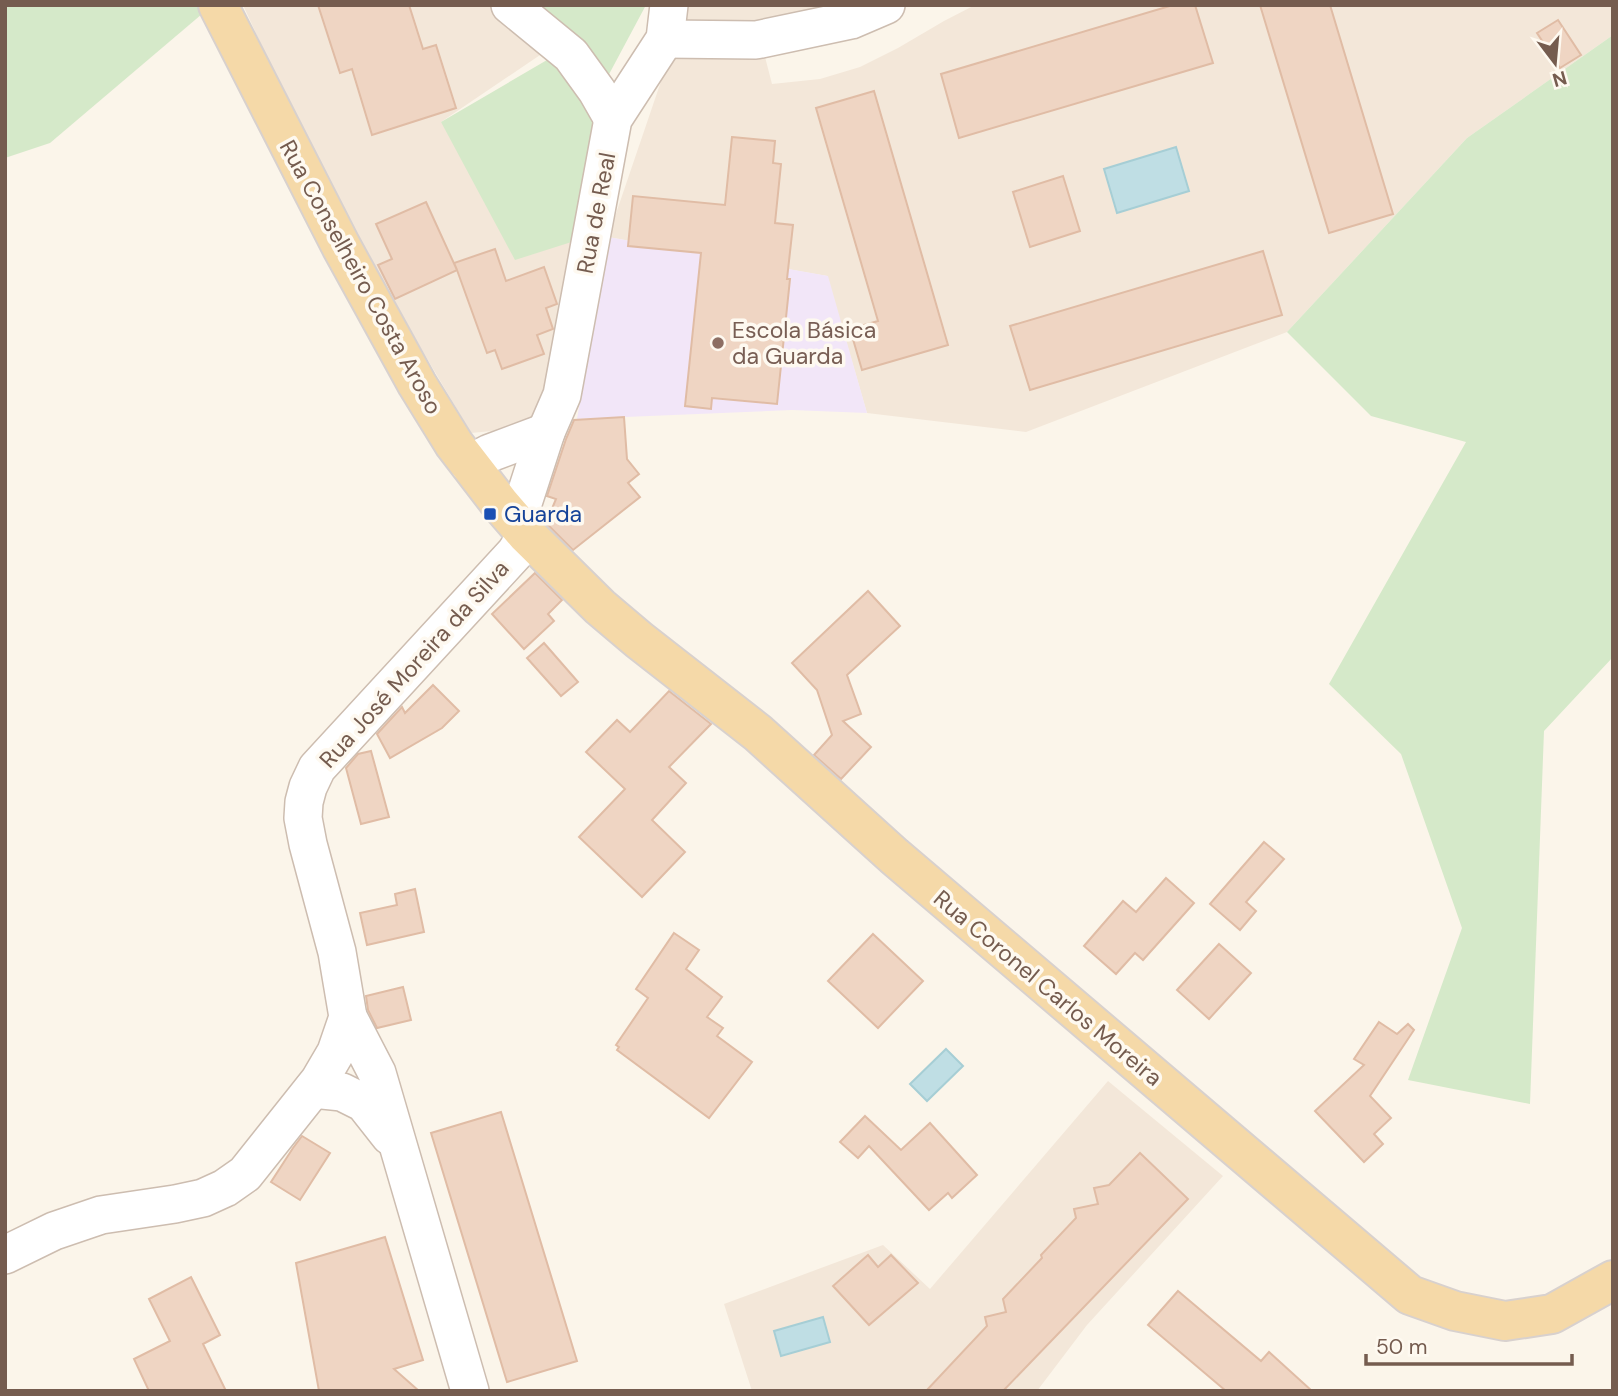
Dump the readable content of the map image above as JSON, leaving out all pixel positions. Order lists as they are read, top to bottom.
{
  "streets": {
    "main road": ["Rua Conselheiro Costa Aroso", "Rua Coronel Carlos Moreira"],
    "street": ["Rua de Real", "Rua José Moreira da Silva"]
  },
  "crossings": [
    ["Rua de Real", "Rua Conselheiro Costa Aroso"],
    ["Rua de Real", "Rua José Moreira da Silva"],
    ["Rua de Real", "Rua Coronel Carlos Moreira"],
    ["Rua Conselheiro Costa Aroso", "Rua José Moreira da Silva"],
    ["Rua Conselheiro Costa Aroso", "Rua Coronel Carlos Moreira"],
    ["Rua José Moreira da Silva", "Rua Coronel Carlos Moreira"]
  ],
  "places": {
    "other": ["Escola Básica da Guarda"],
    "transit": ["Guarda"]
  },
  "scale_bar": "50 m",
  "north": "bottom"
}
